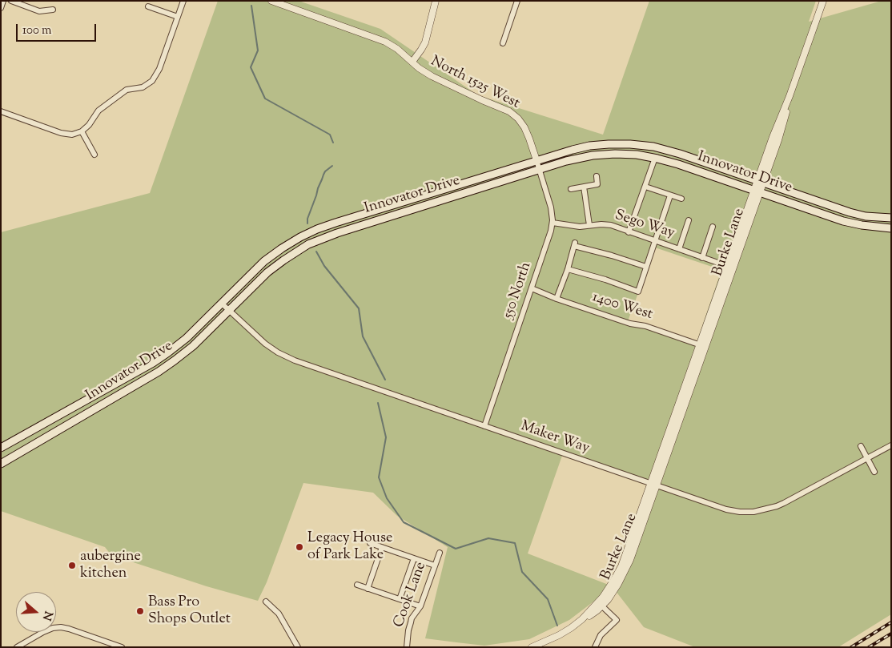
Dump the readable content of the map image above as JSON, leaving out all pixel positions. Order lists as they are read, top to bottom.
{
  "streets": {
    "main road": ["Innovator Drive"],
    "street": [
      "North 1525 West",
      "Sego Way",
      "Burke Lane",
      "550 North",
      "1400 West",
      "Maker Way",
      "Cook Lane"
    ]
  },
  "crossings": [
    ["North 1525 West", "Innovator Drive"],
    ["North 1525 West", "550 North"],
    ["Innovator Drive", "Burke Lane"],
    ["Innovator Drive", "550 North"],
    ["Innovator Drive", "Maker Way"],
    ["Sego Way", "Burke Lane"],
    ["Sego Way", "550 North"],
    ["Burke Lane", "1400 West"],
    ["Burke Lane", "Maker Way"],
    ["550 North", "1400 West"],
    ["550 North", "Maker Way"]
  ],
  "places": ["Legacy House of Park Lake", "aubergine kitchen", "Bass Pro Shops Outlet"],
  "scale_bar": "100 m",
  "north": "right"
}
